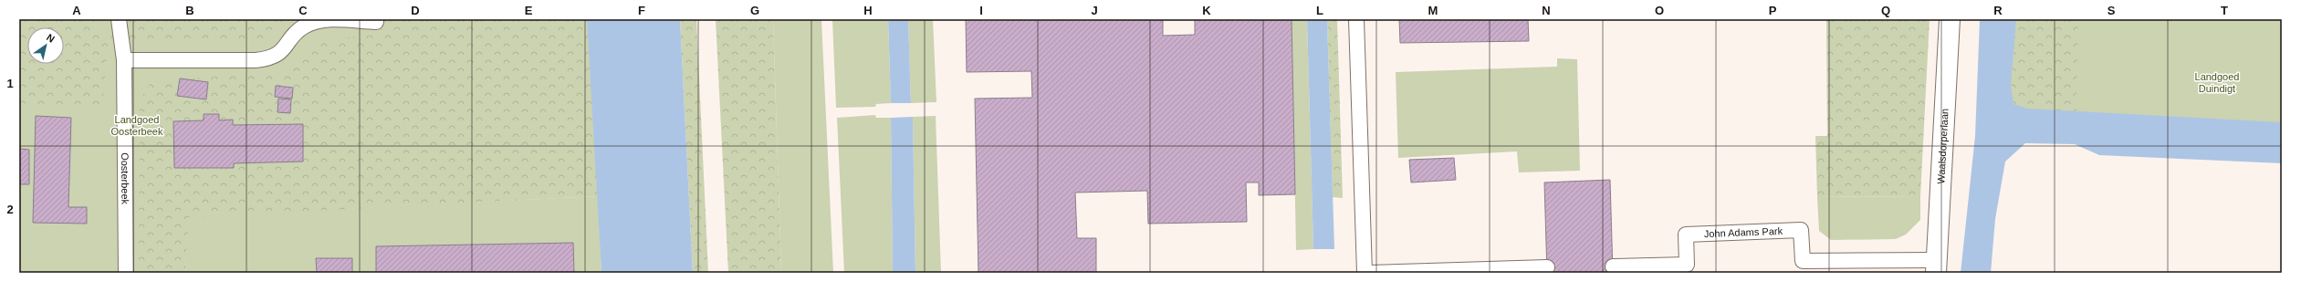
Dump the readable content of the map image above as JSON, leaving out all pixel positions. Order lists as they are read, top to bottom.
{
  "streets": {
    "street": ["Waalsdorperlaan"],
    "lane": ["Oosterbeek", "John Adams Park"]
  },
  "crossings": [
    ["Waalsdorperlaan", "John Adams Park"]
  ],
  "parks": ["Landgoed Duindigt", "Landgoed Oosterbeek"],
  "north": "top right",
  "grid": {
    "columns": [
      "A",
      "B",
      "C",
      "D",
      "E",
      "F",
      "G",
      "H",
      "I",
      "J",
      "K",
      "L",
      "M",
      "N",
      "O",
      "P",
      "Q",
      "R",
      "S",
      "T"
    ],
    "rows": ["1", "2"]
  }
}
